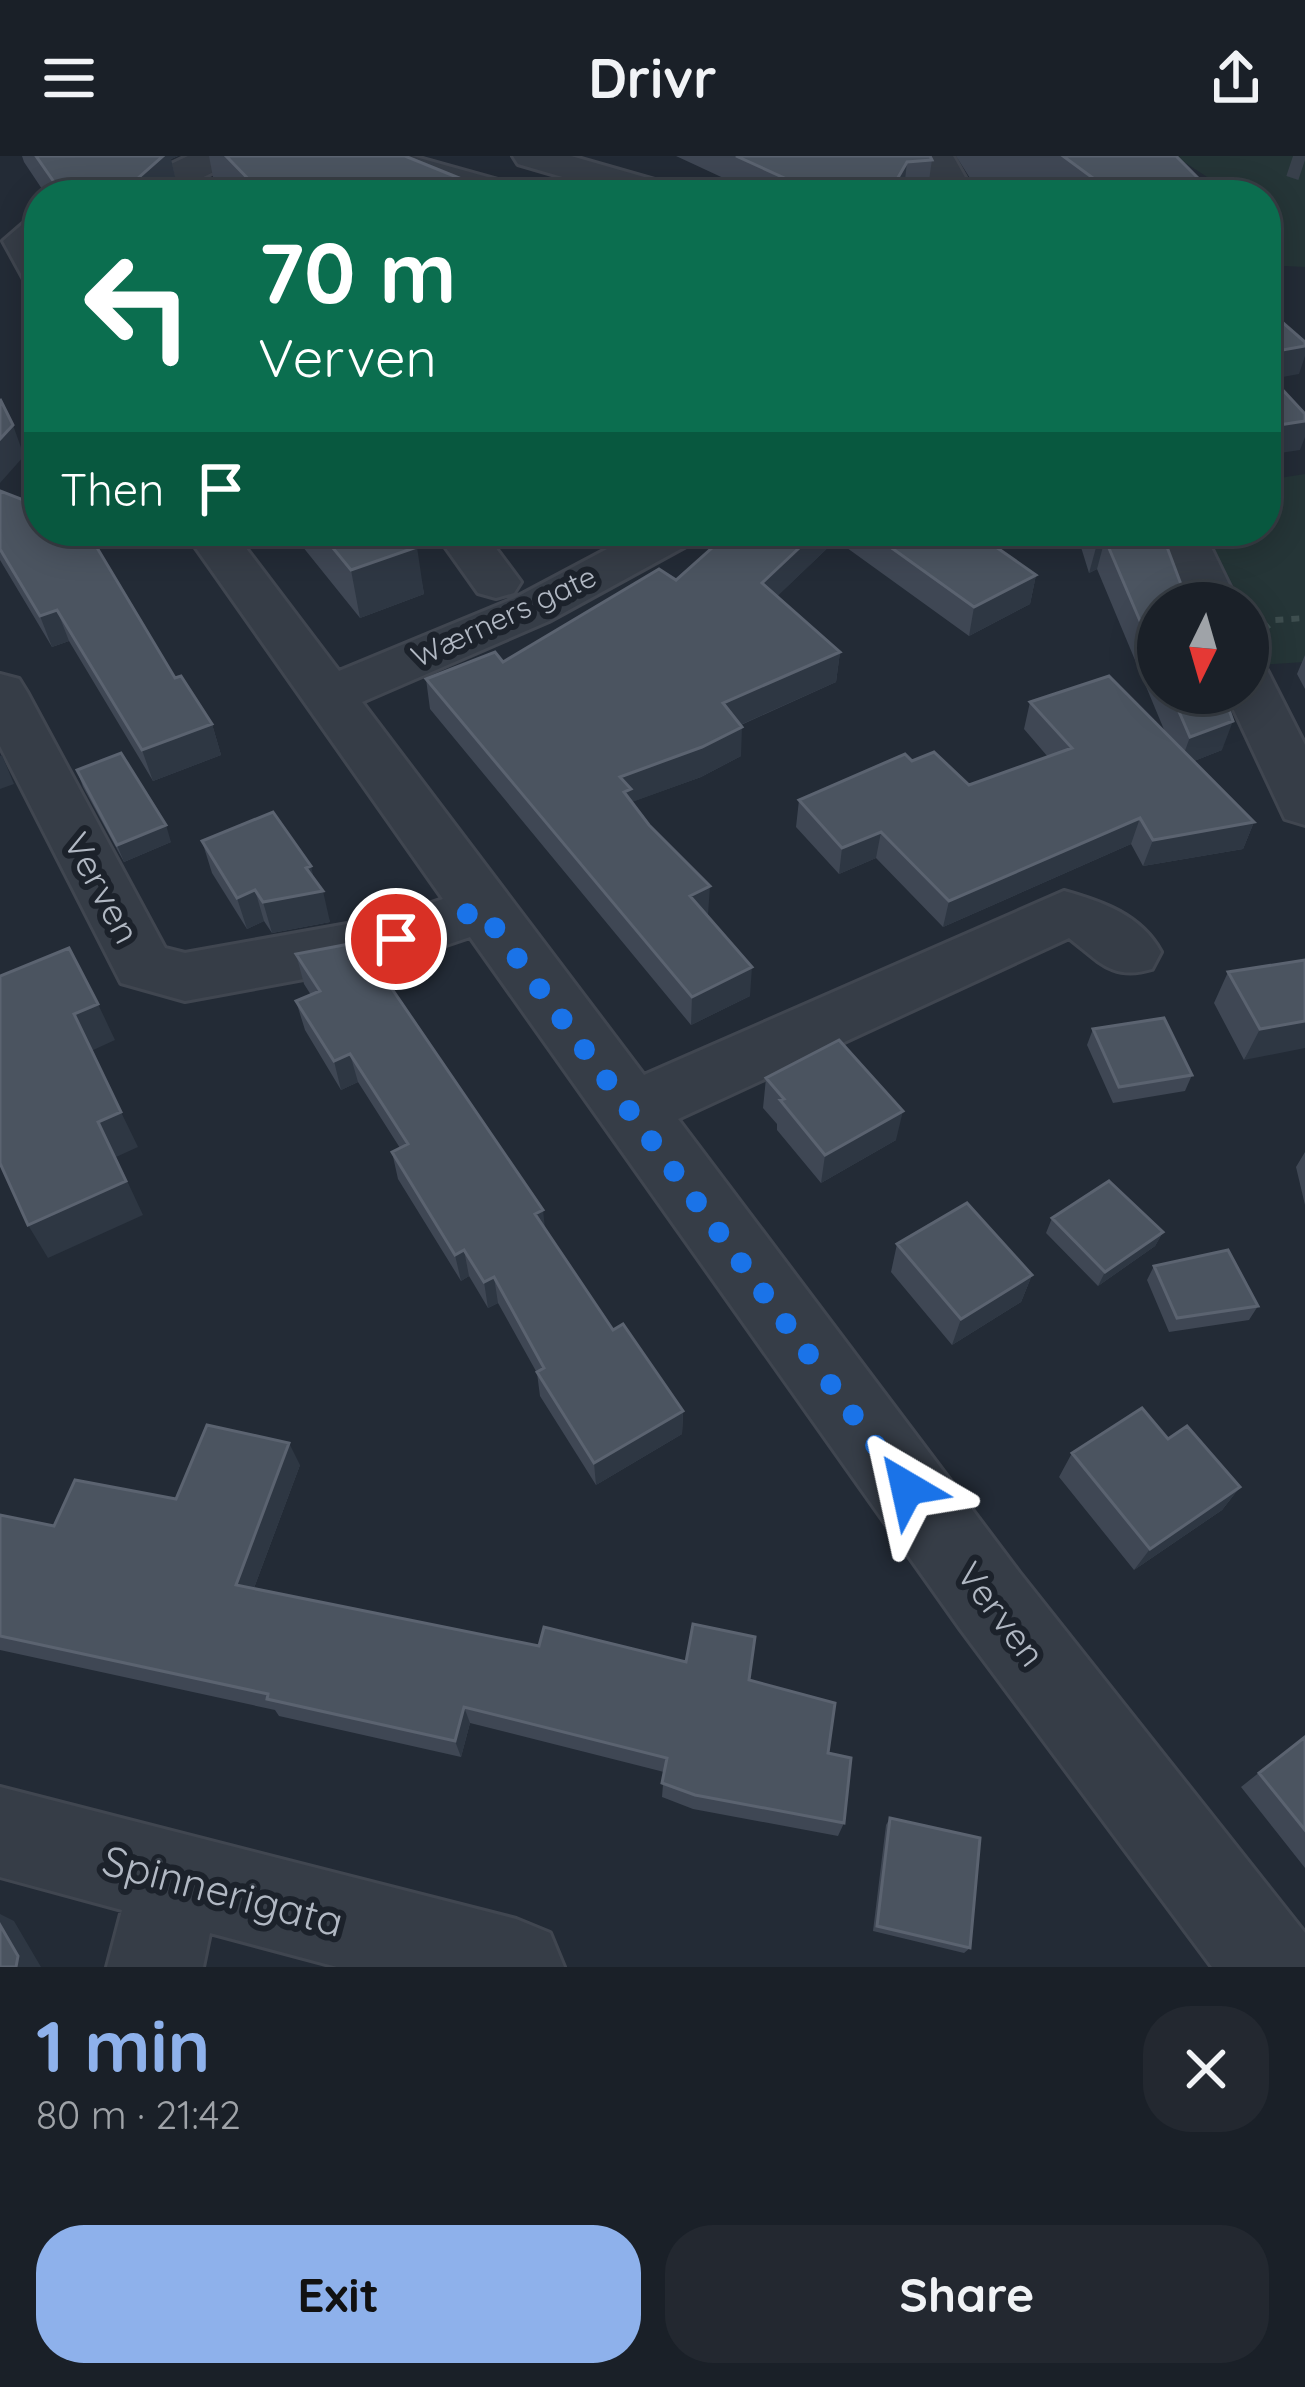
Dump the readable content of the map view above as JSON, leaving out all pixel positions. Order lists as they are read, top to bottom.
{
  "streets": {
    "street": ["Wærners gate", "Verven", "Spinnerigata"]
  },
  "crossings": [
    ["Wærners gate", "Verven"]
  ],
  "north": "bottom",
  "page": {
    "header": "Drivr",
    "turn": ["70 m", "Verven"],
    "then": "Then",
    "heading": ["1 min", "80 m · 21:42"],
    "buttons": ["Exit", "Share"]
  }
}
